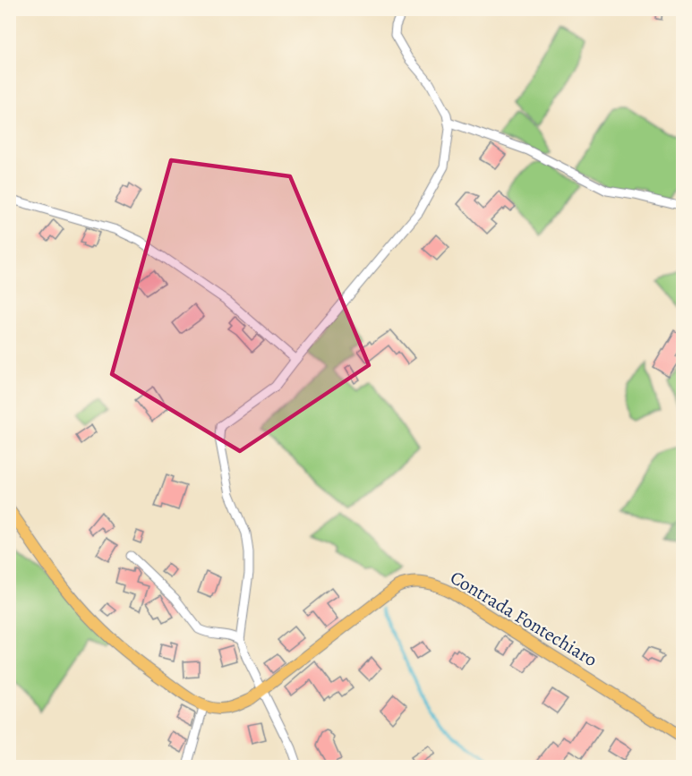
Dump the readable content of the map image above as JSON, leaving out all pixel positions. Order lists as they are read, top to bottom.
{
  "streets": {
    "main road": ["Contrada Fontechiaro"]
  }
}
